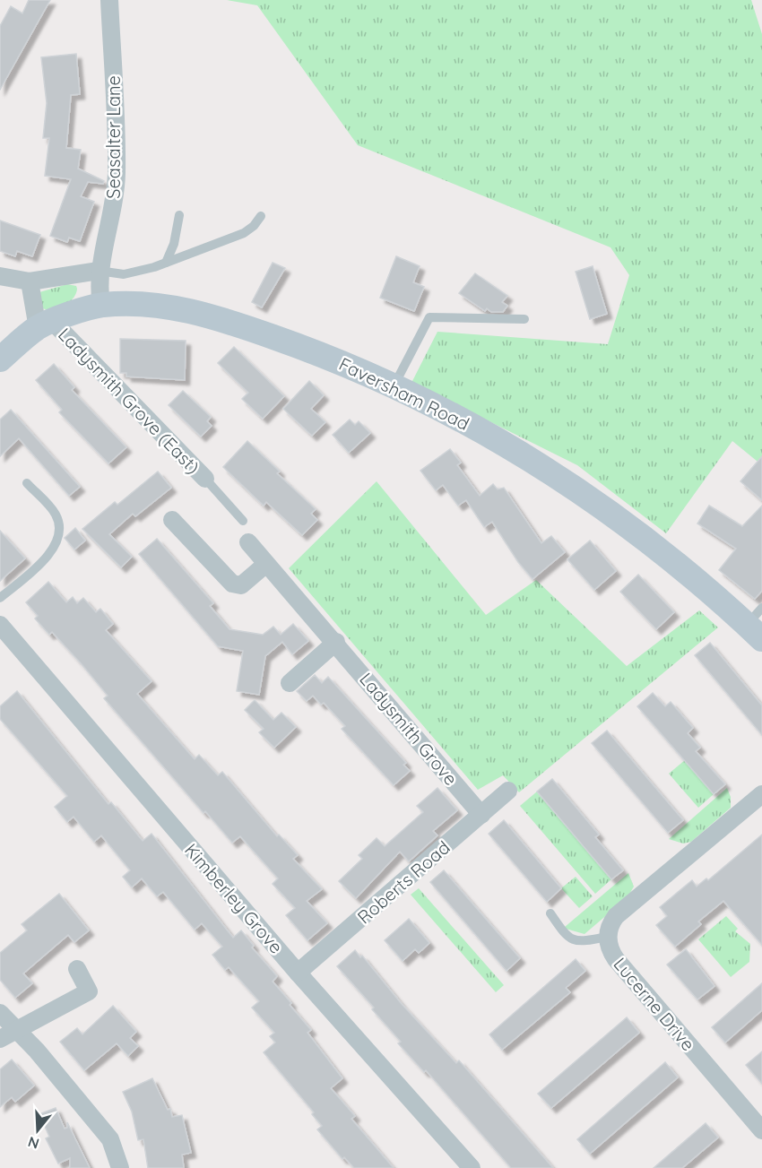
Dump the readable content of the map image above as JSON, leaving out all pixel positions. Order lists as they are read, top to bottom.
{
  "streets": {
    "street": [
      "Seasalter Lane",
      "Faversham Road",
      "Ladysmith Grove (East)",
      "Ladysmith Grove",
      "Roberts Road",
      "Kimberley Grove",
      "Lucerne Drive"
    ]
  },
  "crossings": [
    ["Seasalter Lane", "Faversham Road"],
    ["Faversham Road", "Ladysmith Grove (East)"],
    ["Ladysmith Grove", "Roberts Road"],
    ["Roberts Road", "Kimberley Grove"]
  ],
  "north": "bottom"
}
